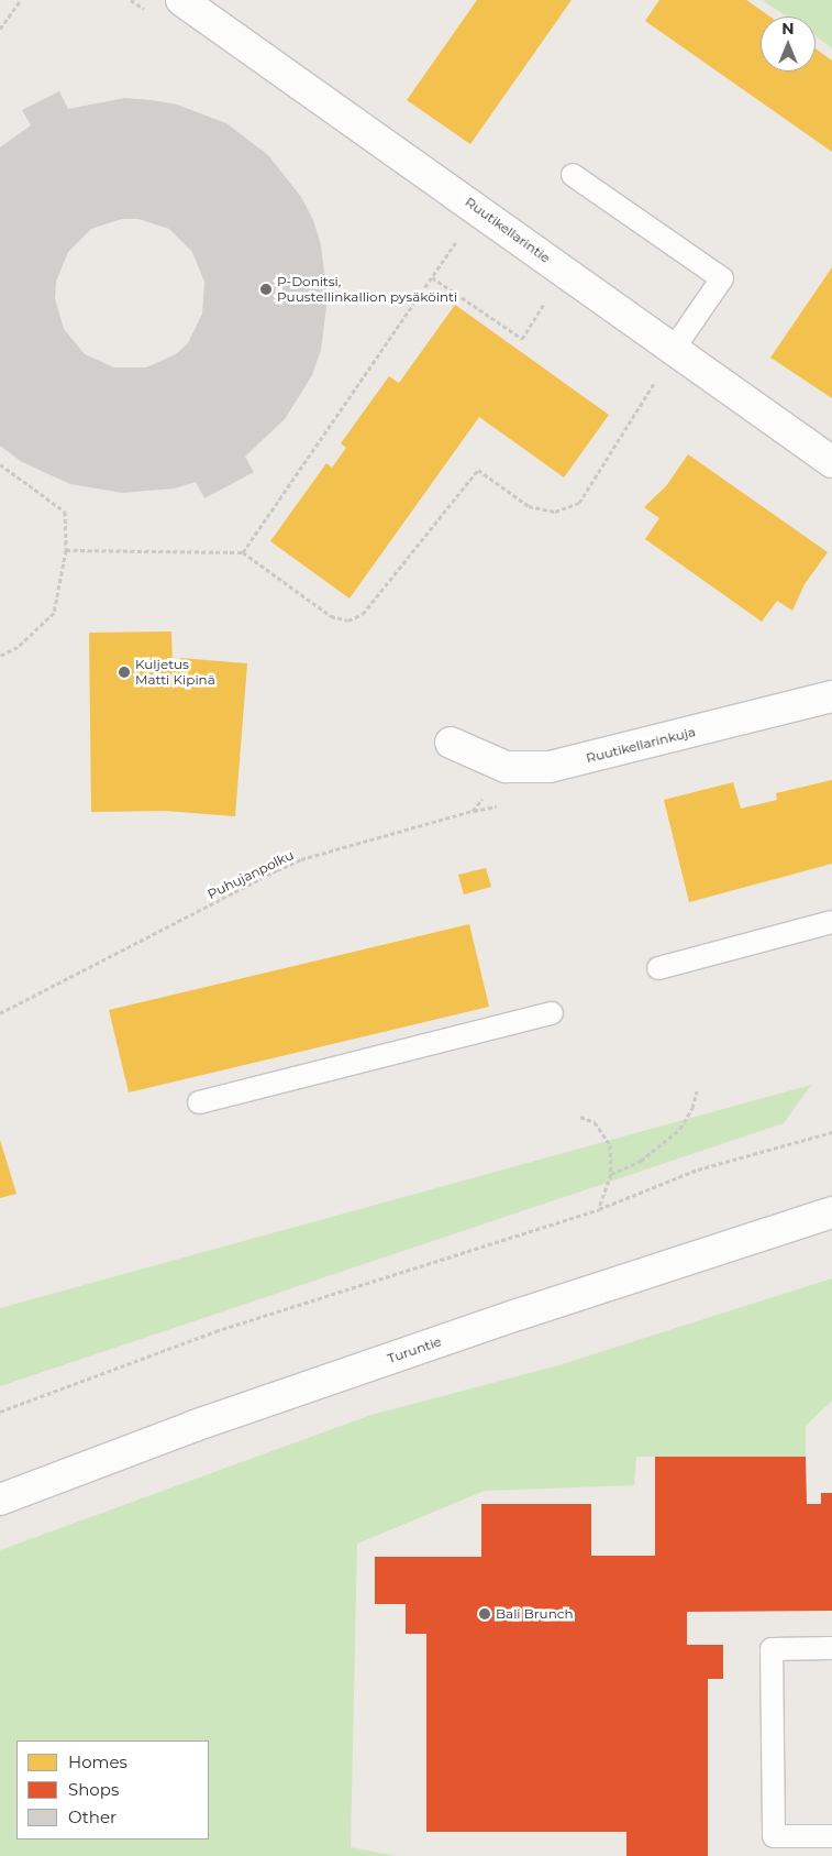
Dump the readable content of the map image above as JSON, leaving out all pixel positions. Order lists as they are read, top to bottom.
{
  "streets": {
    "street": ["Ruutikellarintie", "Ruutikellarinkuja", "Turuntie"],
    "path": ["Puhujanpolku"]
  },
  "crossings": [
    ["Ruutikellarinkuja", "Puhujanpolku"]
  ],
  "places": ["P-Donitsi, Puustellinkallion pysäköinti", "Kuljetus Matti Kipinä", "Bali Brunch"],
  "legend": ["Homes", "Shops", "Other"],
  "north": "top"
}
